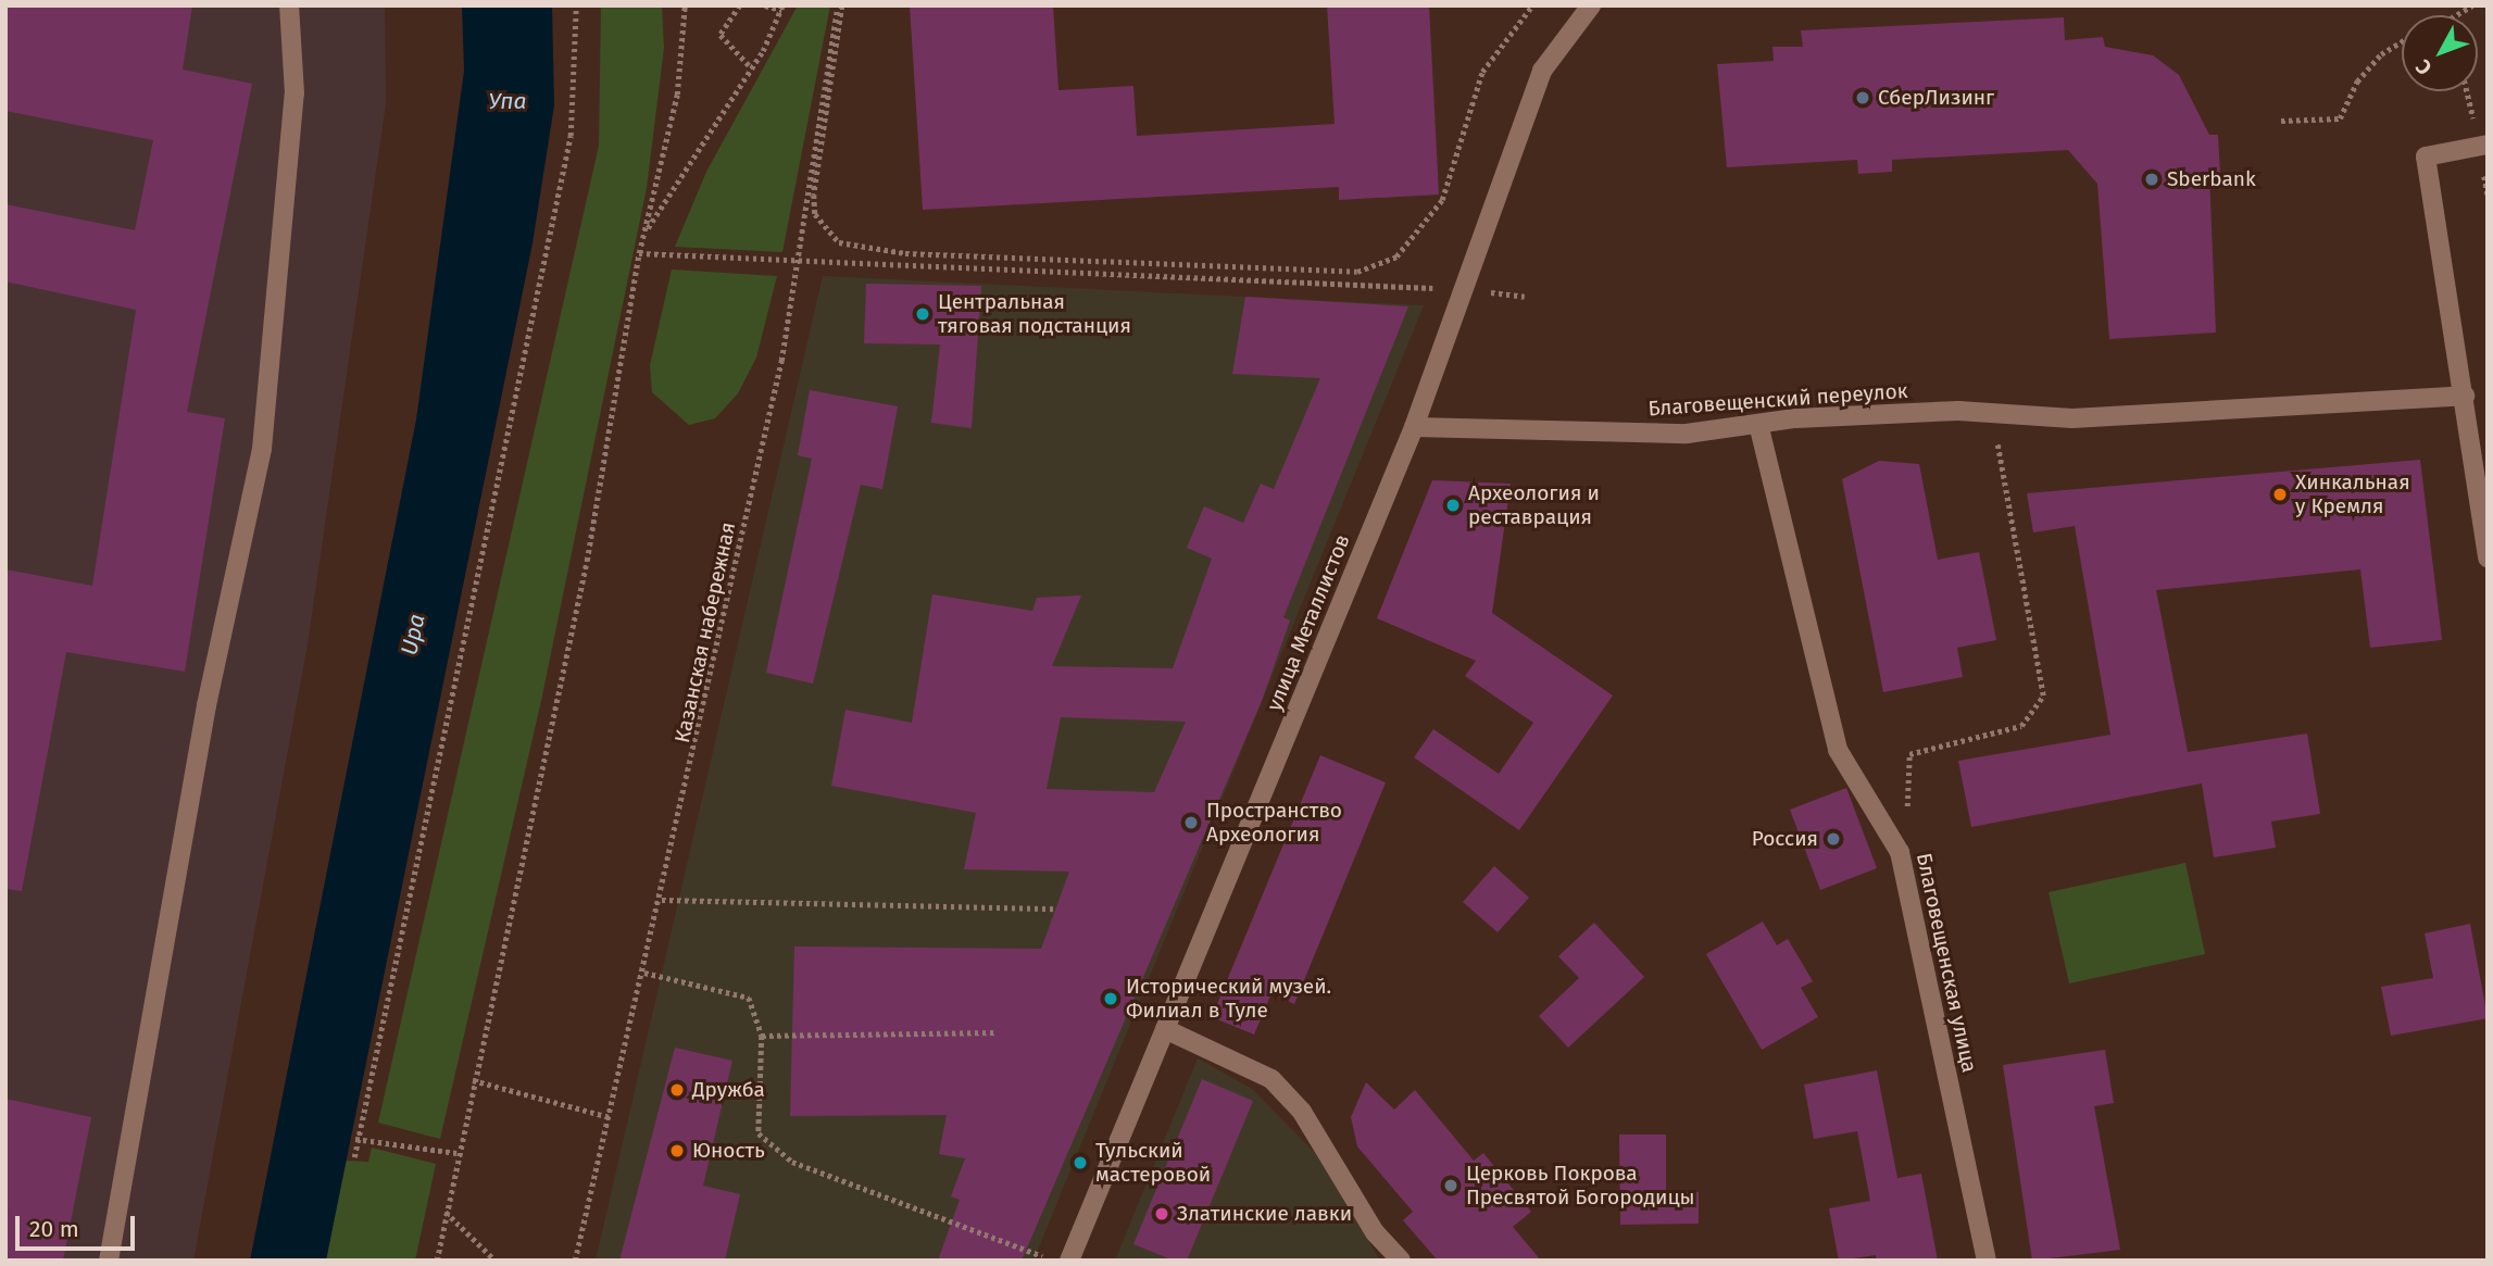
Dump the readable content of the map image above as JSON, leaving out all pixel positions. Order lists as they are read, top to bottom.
{
  "streets": {
    "street": ["Благовещенский переулок", "улица Металлистов", "Благовещенская улица"],
    "path": ["Казанская набережная"]
  },
  "crossings": [
    ["Благовещенский переулок", "улица Металлистов"],
    ["Благовещенский переулок", "Благовещенская улица"]
  ],
  "water": ["Упа", "Upa"],
  "places": [
    "СберЛизинг",
    "Sberbank",
    "Центральная тяговая подстанция",
    "Хинкальная у Кремля",
    "Археология и реставрация",
    "Пространство Археология",
    "Россия",
    "Исторический музей. Филиал в Туле",
    "Дружба",
    "Юность",
    "Тульский мастеровой",
    "Церковь Покрова Пресвятой Богородицы",
    "Златинские лавки"
  ],
  "scale_bar": "20 m",
  "north": "bottom left"
}
